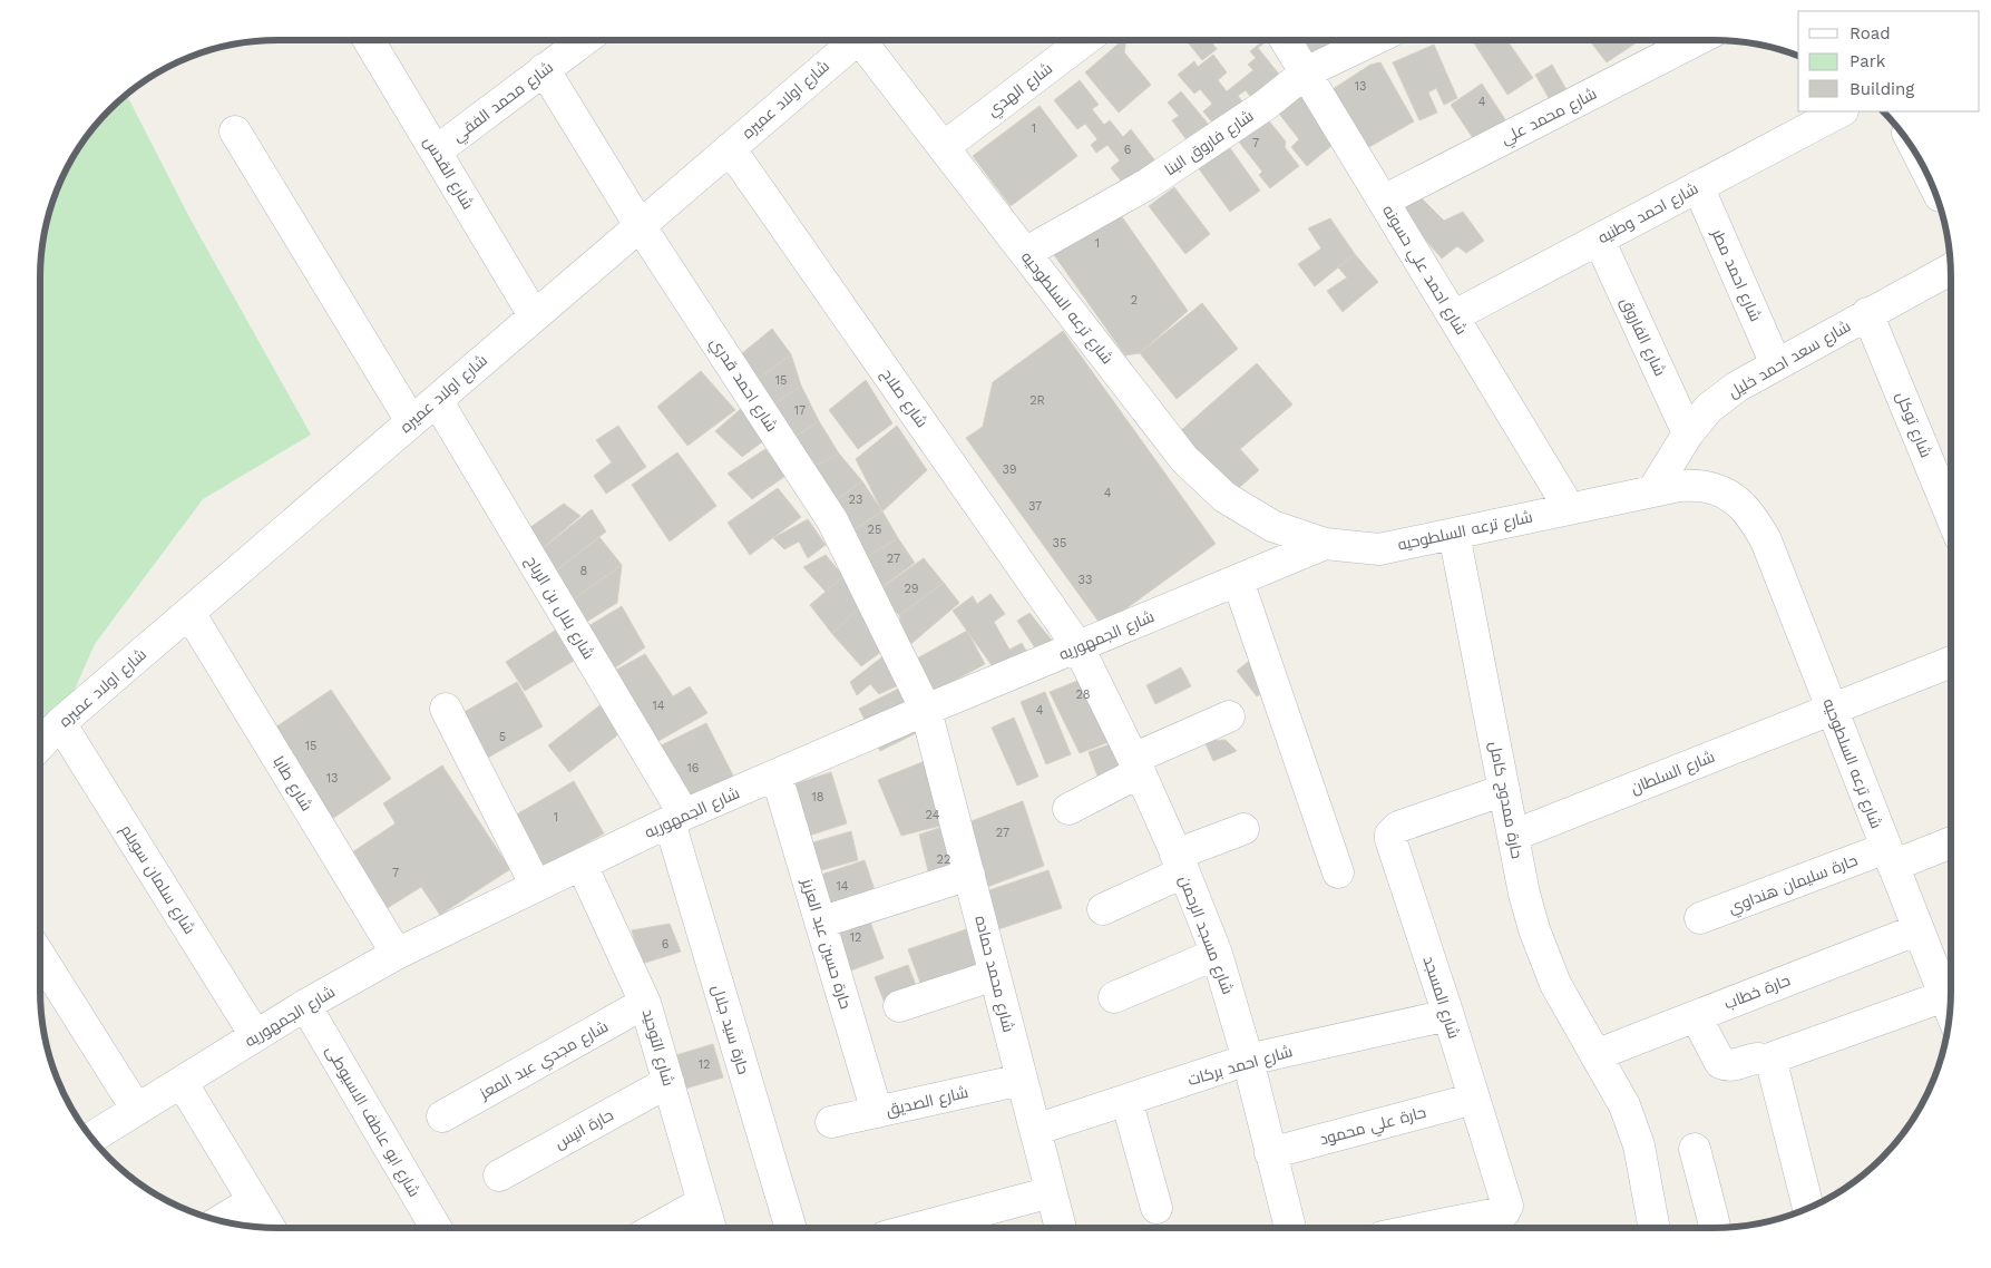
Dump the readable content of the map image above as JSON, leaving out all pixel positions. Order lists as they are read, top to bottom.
{
  "streets": {
    "street": [
      "شارع الهدي",
      "شارع اولاد عميره",
      "شارع محمد الفقي",
      "شارع محمد علي",
      "شارع فاروق البنا",
      "شارع القدس",
      "شارع احمد وطنيه",
      "شارع احمد علي حسونه",
      "شارع احمد مطر",
      "شارع ترعه السلطوحيه",
      "شارع الفاروق",
      "شارع سعد احمد خليل",
      "شارع احمد قدري",
      "شارع صلاح",
      "شارع توكل",
      "شارع بلال بن الرباح",
      "شارع الجمهوريه",
      "شارع السلطان",
      "شارع طابا",
      "حارة ممدوح كامل",
      "شارع سلمان سويلم",
      "حارة سليمان هنداوي",
      "شارع مسجد الرحمن",
      "حارة حسين عبد العزيز",
      "شارع محمد حماده",
      "حارة خطاب",
      "شارع المسجد",
      "حارة سيد جلال",
      "شارع التوحيد",
      "شارع مجدي عبد المعز",
      "شارع احمد بركات",
      "شارع الصديق",
      "شارع ابو عاطف الاسيوطى",
      "حارة علي محمود",
      "حارة انيس"
    ]
  },
  "crossings": [
    ["شارع الهدي", "شارع ترعه السلطوحيه"],
    ["شارع اولاد عميره", "شارع القدس"],
    ["شارع اولاد عميره", "شارع احمد قدري"],
    ["شارع اولاد عميره", "شارع صلاح"],
    ["شارع اولاد عميره", "شارع بلال بن الرباح"],
    ["شارع اولاد عميره", "شارع طابا"],
    ["شارع اولاد عميره", "شارع سلمان سويلم"],
    ["شارع محمد الفقي", "شارع القدس"],
    ["شارع محمد الفقي", "شارع احمد قدري"],
    ["شارع محمد علي", "شارع احمد علي حسونه"],
    ["شارع فاروق البنا", "شارع احمد علي حسونه"],
    ["شارع فاروق البنا", "شارع ترعه السلطوحيه"],
    ["شارع احمد وطنيه", "شارع احمد علي حسونه"],
    ["شارع احمد وطنيه", "شارع احمد مطر"],
    ["شارع احمد وطنيه", "شارع الفاروق"],
    ["شارع احمد علي حسونه", "شارع ترعه السلطوحيه"],
    ["شارع احمد مطر", "شارع سعد احمد خليل"],
    ["شارع ترعه السلطوحيه", "شارع سعد احمد خليل"],
    ["شارع ترعه السلطوحيه", "شارع الجمهوريه"],
    ["شارع ترعه السلطوحيه", "شارع السلطان"],
    ["شارع ترعه السلطوحيه", "حارة ممدوح كامل"],
    ["شارع ترعه السلطوحيه", "حارة سليمان هنداوي"],
    ["شارع ترعه السلطوحيه", "حارة خطاب"],
    ["شارع الفاروق", "شارع سعد احمد خليل"],
    ["شارع سعد احمد خليل", "شارع توكل"],
    ["شارع احمد قدري", "شارع الجمهوريه"],
    ["شارع احمد قدري", "شارع محمد حماده"],
    ["شارع صلاح", "شارع الجمهوريه"],
    ["شارع صلاح", "شارع مسجد الرحمن"],
    ["شارع بلال بن الرباح", "شارع الجمهوريه"],
    ["شارع بلال بن الرباح", "حارة سيد جلال"],
    ["شارع الجمهوريه", "شارع طابا"],
    ["شارع الجمهوريه", "شارع سلمان سويلم"],
    ["شارع الجمهوريه", "شارع مسجد الرحمن"],
    ["شارع الجمهوريه", "حارة حسين عبد العزيز"],
    ["شارع الجمهوريه", "شارع محمد حماده"],
    ["شارع الجمهوريه", "حارة سيد جلال"],
    ["شارع الجمهوريه", "شارع التوحيد"],
    ["شارع الجمهوريه", "شارع ابو عاطف الاسيوطى"],
    ["شارع السلطان", "حارة ممدوح كامل"],
    ["حارة ممدوح كامل", "حارة خطاب"],
    ["حارة ممدوح كامل", "شارع المسجد"],
    ["شارع مسجد الرحمن", "شارع احمد بركات"],
    ["شارع مسجد الرحمن", "حارة علي محمود"],
    ["حارة حسين عبد العزيز", "شارع الصديق"],
    ["شارع محمد حماده", "شارع احمد بركات"],
    ["شارع محمد حماده", "شارع الصديق"],
    ["شارع المسجد", "شارع احمد بركات"],
    ["شارع المسجد", "حارة علي محمود"],
    ["شارع التوحيد", "شارع مجدي عبد المعز"],
    ["شارع التوحيد", "حارة انيس"]
  ],
  "house_numbers": [
    "13",
    "4",
    "1",
    "7",
    "6",
    "1",
    "2",
    "15",
    "2R",
    "17",
    "39",
    "4",
    "23",
    "37",
    "25",
    "35",
    "27",
    "8",
    "33",
    "29",
    "28",
    "14",
    "4",
    "5",
    "15",
    "16",
    "13",
    "18",
    "24",
    "1",
    "27",
    "22",
    "7",
    "14",
    "12",
    "6",
    "12"
  ],
  "legend": ["Road", "Park", "Building"]
}
